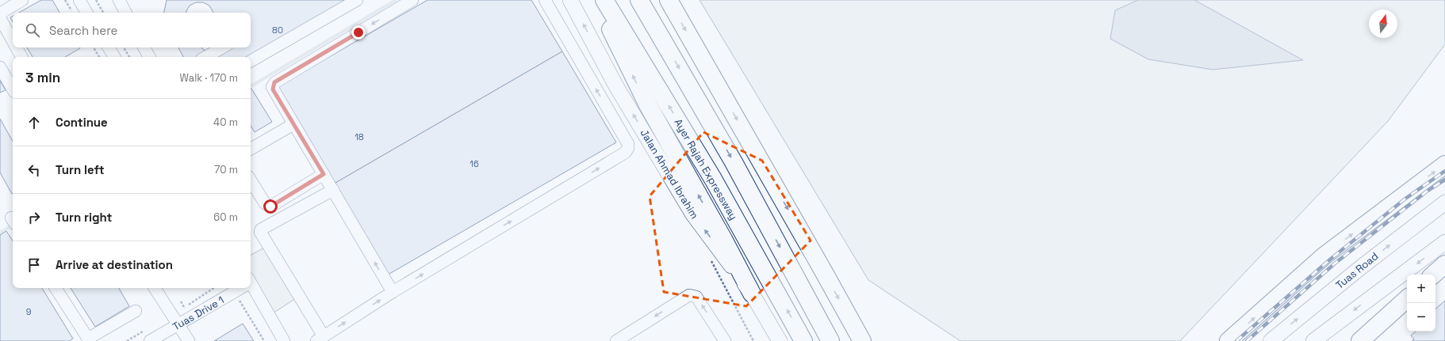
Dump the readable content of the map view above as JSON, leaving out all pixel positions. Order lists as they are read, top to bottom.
{
  "streets": {
    "highway": ["Ayer Rajah Expressway"],
    "main road": ["Jalan Ahmad Ibrahim", "Tuas Road"],
    "street": ["Tuas Drive 1"]
  },
  "one_way": ["Jalan Ahmad Ibrahim"],
  "house_numbers": [
    "80",
    "18",
    "16",
    "9"
  ],
  "north": "top",
  "page": {
    "search": "Search here",
    "heading": ["3 min", "Walk · 170 m"],
    "list": [
      ["Continue", "40 m"],
      ["Turn left", "70 m"],
      ["Turn right", "60 m"],
      "Arrive at destination"
    ],
    "map_buttons": ["+", "−"]
  }
}
